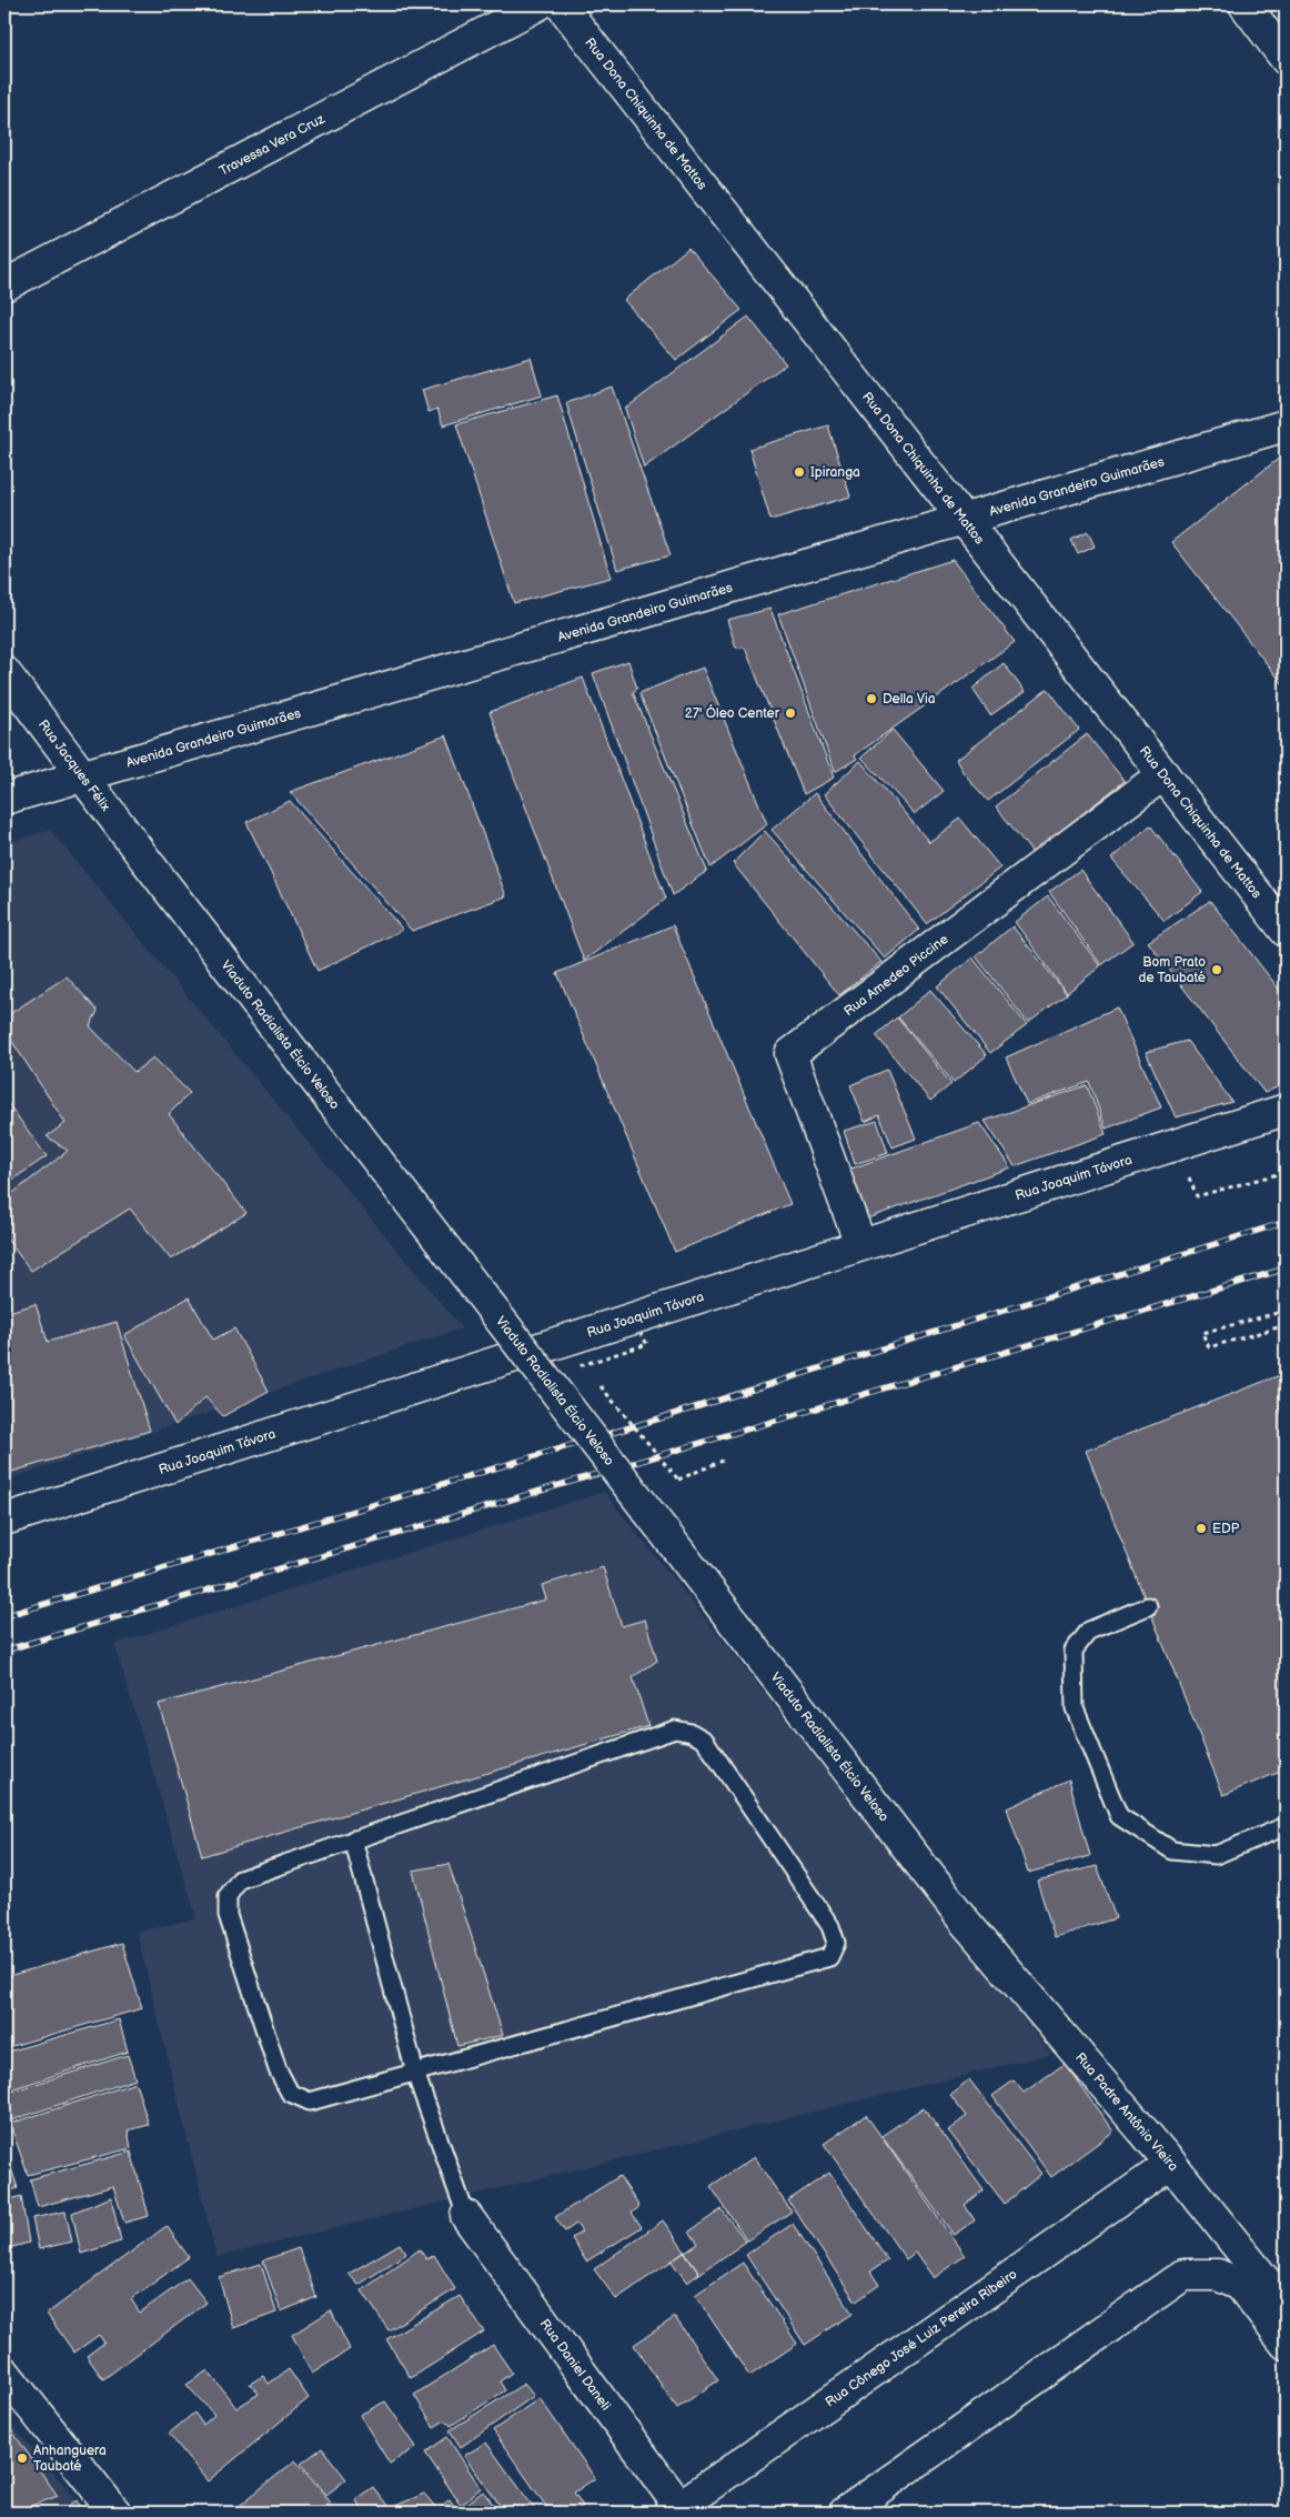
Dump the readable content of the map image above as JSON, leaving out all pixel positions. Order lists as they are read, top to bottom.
{
  "streets": {
    "main road": [
      "Rua Dona Chiquinha de Mattos",
      "Travessa Vera Cruz",
      "Avenida Grandeiro Guimarães",
      "Rua Jacques Félix",
      "Rua Amedeo Piccine",
      "Viaduto Radialista Élcio Veloso",
      "Rua Joaquim Távora",
      "Rua Padre Antônio Vieira",
      "Rua Cônego José Luiz Pereira Ribeiro",
      "Rua Daniel Daneli"
    ]
  },
  "crossings": [
    ["Rua Dona Chiquinha de Mattos", "Avenida Grandeiro Guimarães"],
    ["Rua Dona Chiquinha de Mattos", "Rua Amedeo Piccine"],
    ["Avenida Grandeiro Guimarães", "Rua Jacques Félix"],
    ["Rua Jacques Félix", "Viaduto Radialista Élcio Veloso"],
    ["Rua Amedeo Piccine", "Rua Joaquim Távora"],
    ["Viaduto Radialista Élcio Veloso", "Rua Padre Antônio Vieira"],
    ["Rua Padre Antônio Vieira", "Rua Cônego José Luiz Pereira Ribeiro"],
    ["Rua Cônego José Luiz Pereira Ribeiro", "Rua Daniel Daneli"]
  ],
  "places": [
    "Ipiranga",
    "Della Via",
    "27' Óleo Center",
    "Bom Prato de Taubaté",
    "EDP",
    "Anhanguera Taubaté"
  ]
}
